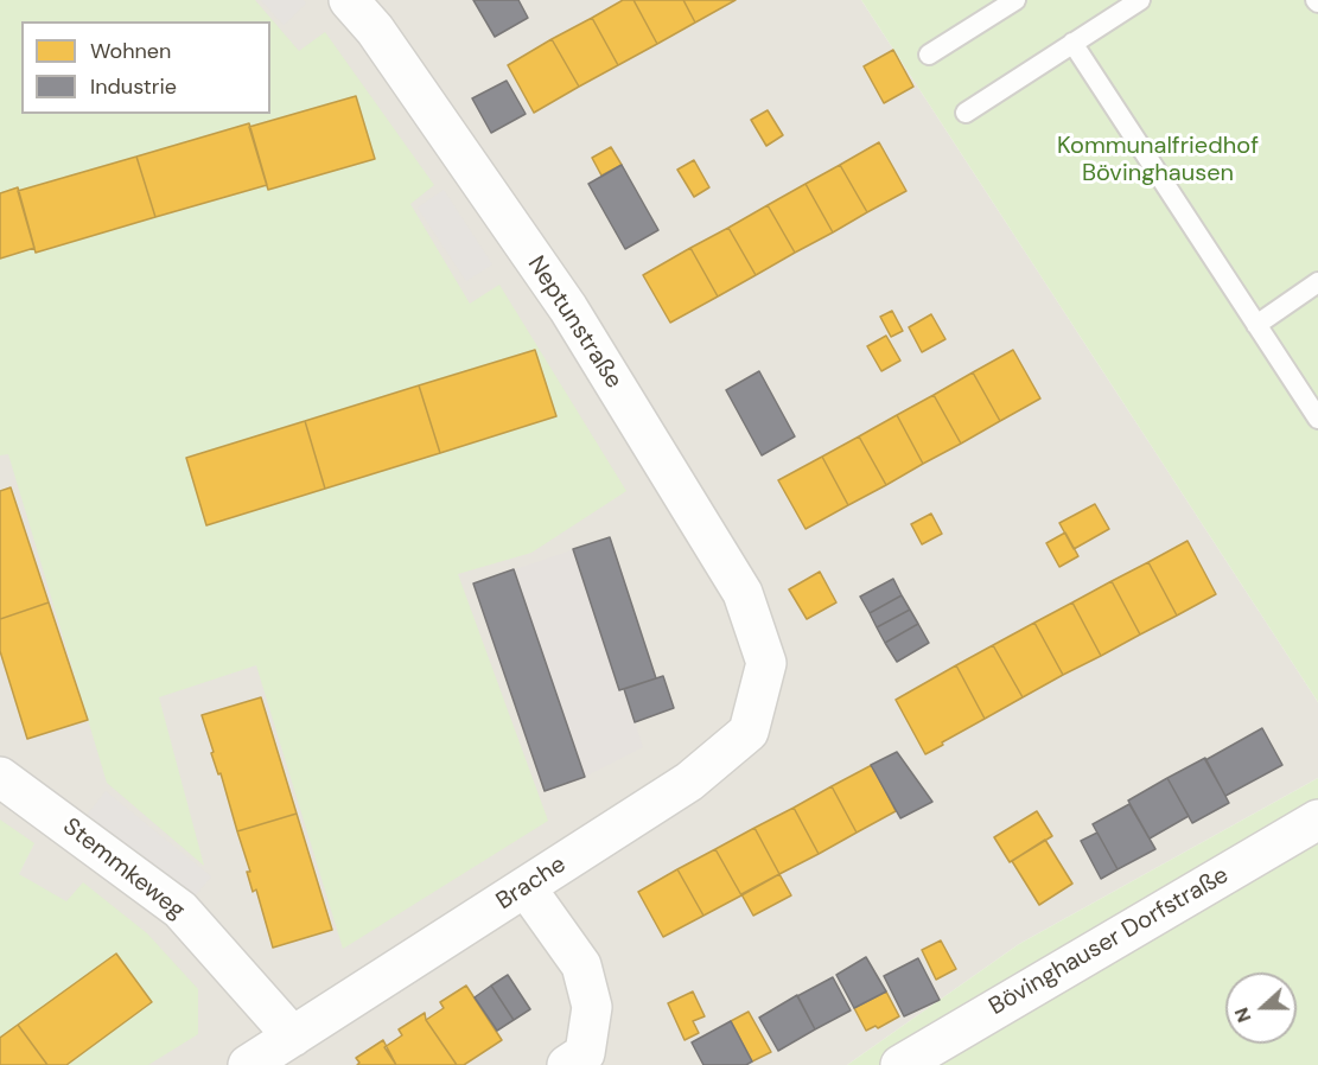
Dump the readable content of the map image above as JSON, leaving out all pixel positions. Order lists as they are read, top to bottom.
{
  "streets": {
    "street": [
      "Neptunstraße",
      "Stemmkeweg",
      "Brache",
      "Bövinghauser Dorfstraße"
    ]
  },
  "crossings": [
    ["Neptunstraße", "Brache"],
    ["Stemmkeweg", "Brache"]
  ],
  "parks": ["Kommunalfriedhof Bövinghausen"],
  "legend": ["Wohnen", "Industrie"],
  "north": "left"
}
